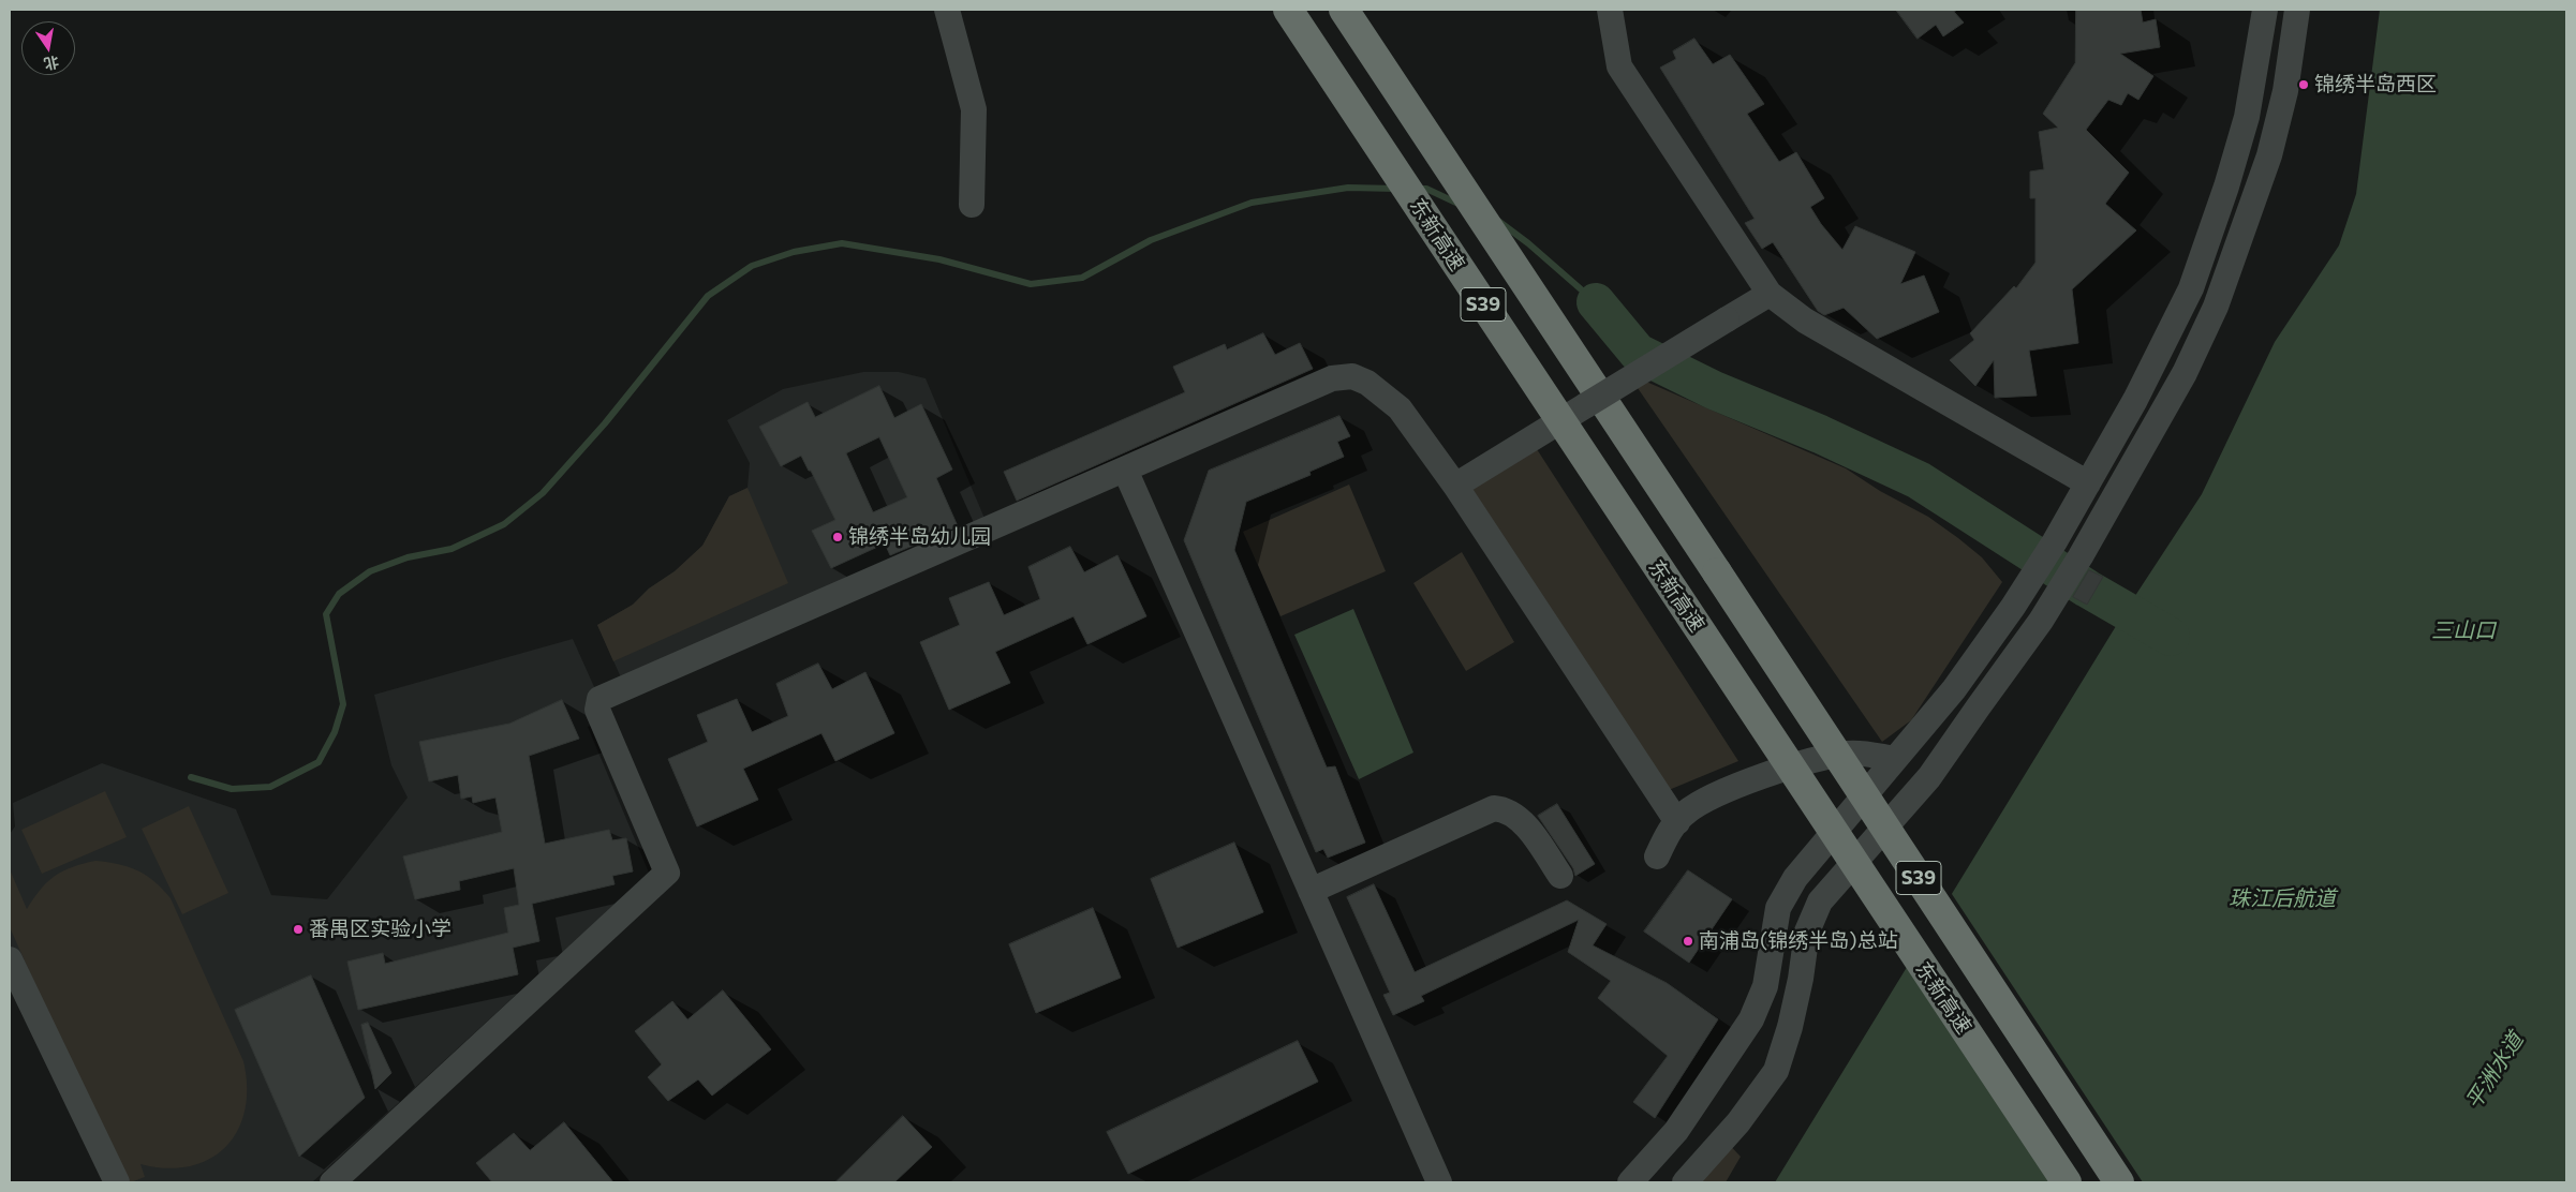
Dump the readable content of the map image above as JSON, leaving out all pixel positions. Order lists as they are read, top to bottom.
{
  "streets": {
    "highway": ["东新高速", "S39"]
  },
  "water": ["三山口", "珠江后航道", "平洲水道"],
  "places": [
    "锦绣半岛西区",
    "锦绣半岛幼儿园",
    "番禺区实验小学",
    "南浦岛(锦绣半岛)总站"
  ],
  "north": "bottom"
}
